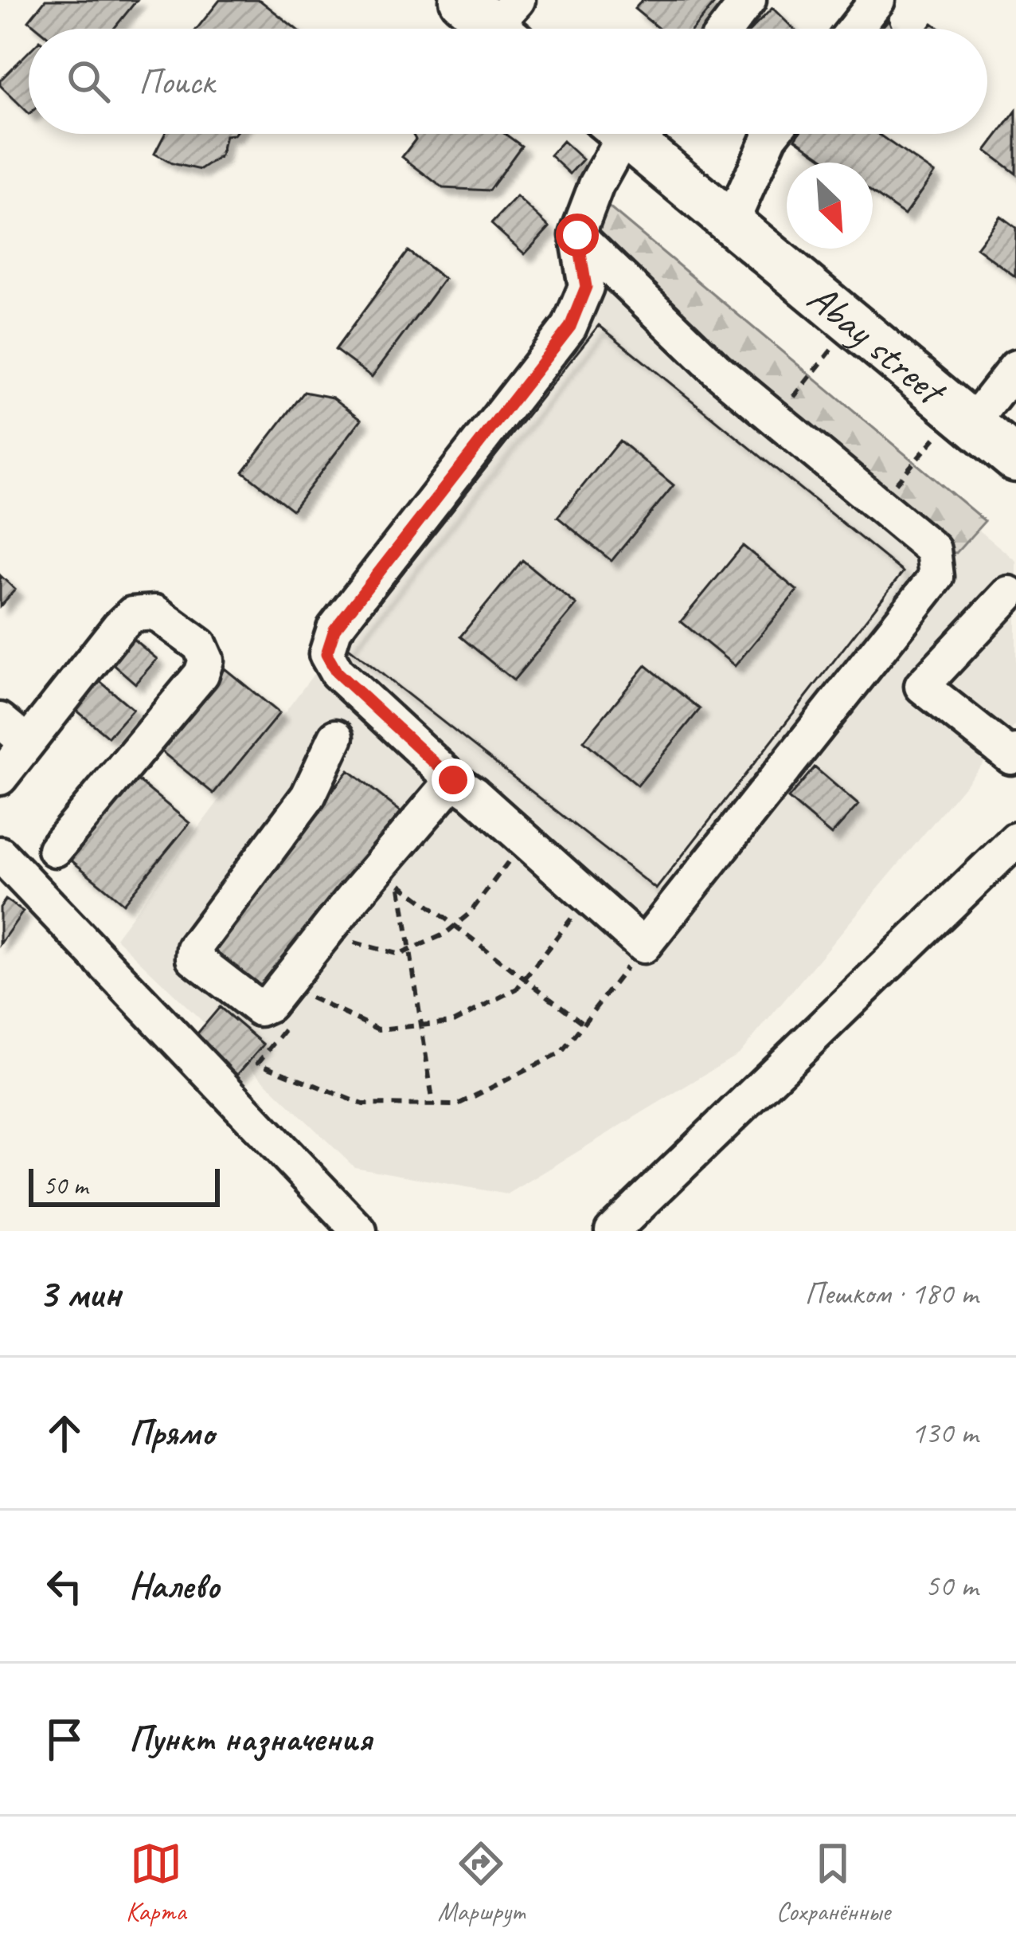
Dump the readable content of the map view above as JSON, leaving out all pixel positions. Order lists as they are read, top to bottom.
{
  "streets": {
    "main road": ["Abay street"]
  },
  "scale_bar": "50 m",
  "north": "bottom right",
  "page": {
    "search": "Поиск",
    "scale": "50 m",
    "heading": ["3 мин", "Пешком · 180 m"],
    "list": [
      ["Прямо", "130 m"],
      ["Налево", "50 m"],
      "Пункт назначения"
    ],
    "nav": ["Карта", "Маршрут", "Сохранённые"]
  }
}
